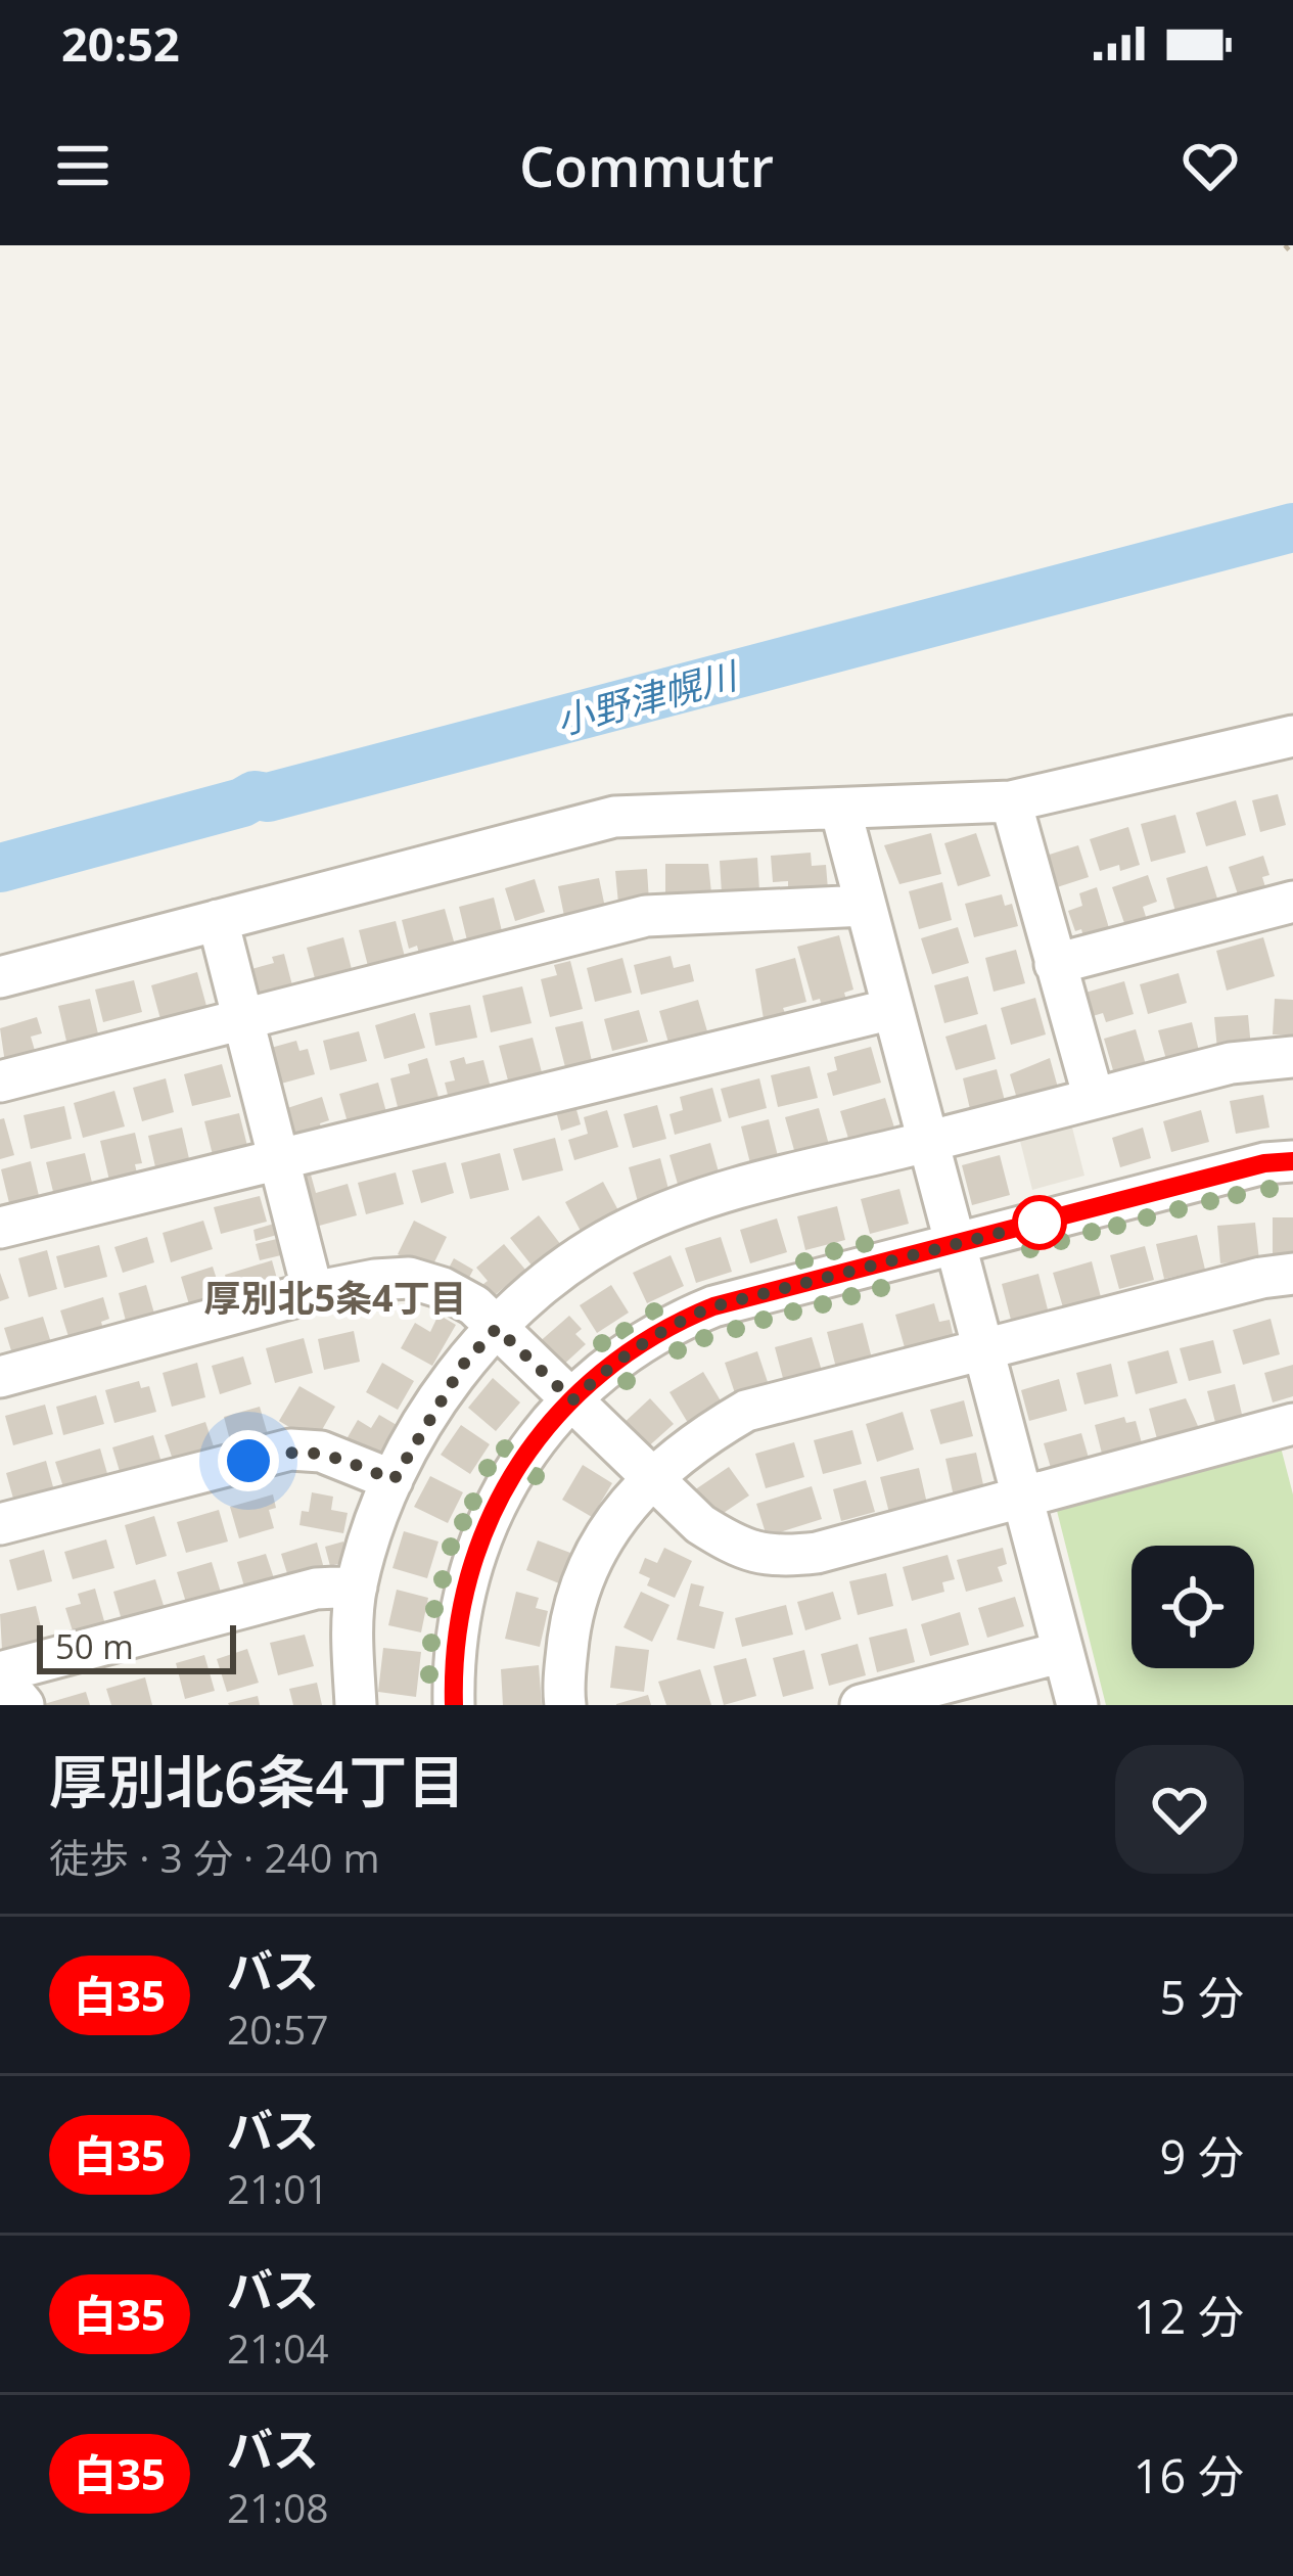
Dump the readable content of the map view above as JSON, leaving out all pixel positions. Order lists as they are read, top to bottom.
{
  "districts": ["厚別北5条4丁目"],
  "water": ["小野津幌川"],
  "lines": ["bus line 白35"],
  "scale_bar": "50 m",
  "page": {
    "status": "20:52",
    "header": "Commutr",
    "scale": "50 m",
    "heading": ["厚別北6条4丁目", "徒歩 · 3 分 · 240 m"],
    "list": [
      {
        "mark": "白35",
        "name": "バス",
        "note": "20:57",
        "value": "5 分"
      },
      {
        "mark": "白35",
        "name": "バス",
        "note": "21:01",
        "value": "9 分"
      },
      {
        "mark": "白35",
        "name": "バス",
        "note": "21:04",
        "value": "12 分"
      },
      {
        "mark": "白35",
        "name": "バス",
        "note": "21:08",
        "value": "16 分"
      }
    ]
  }
}
